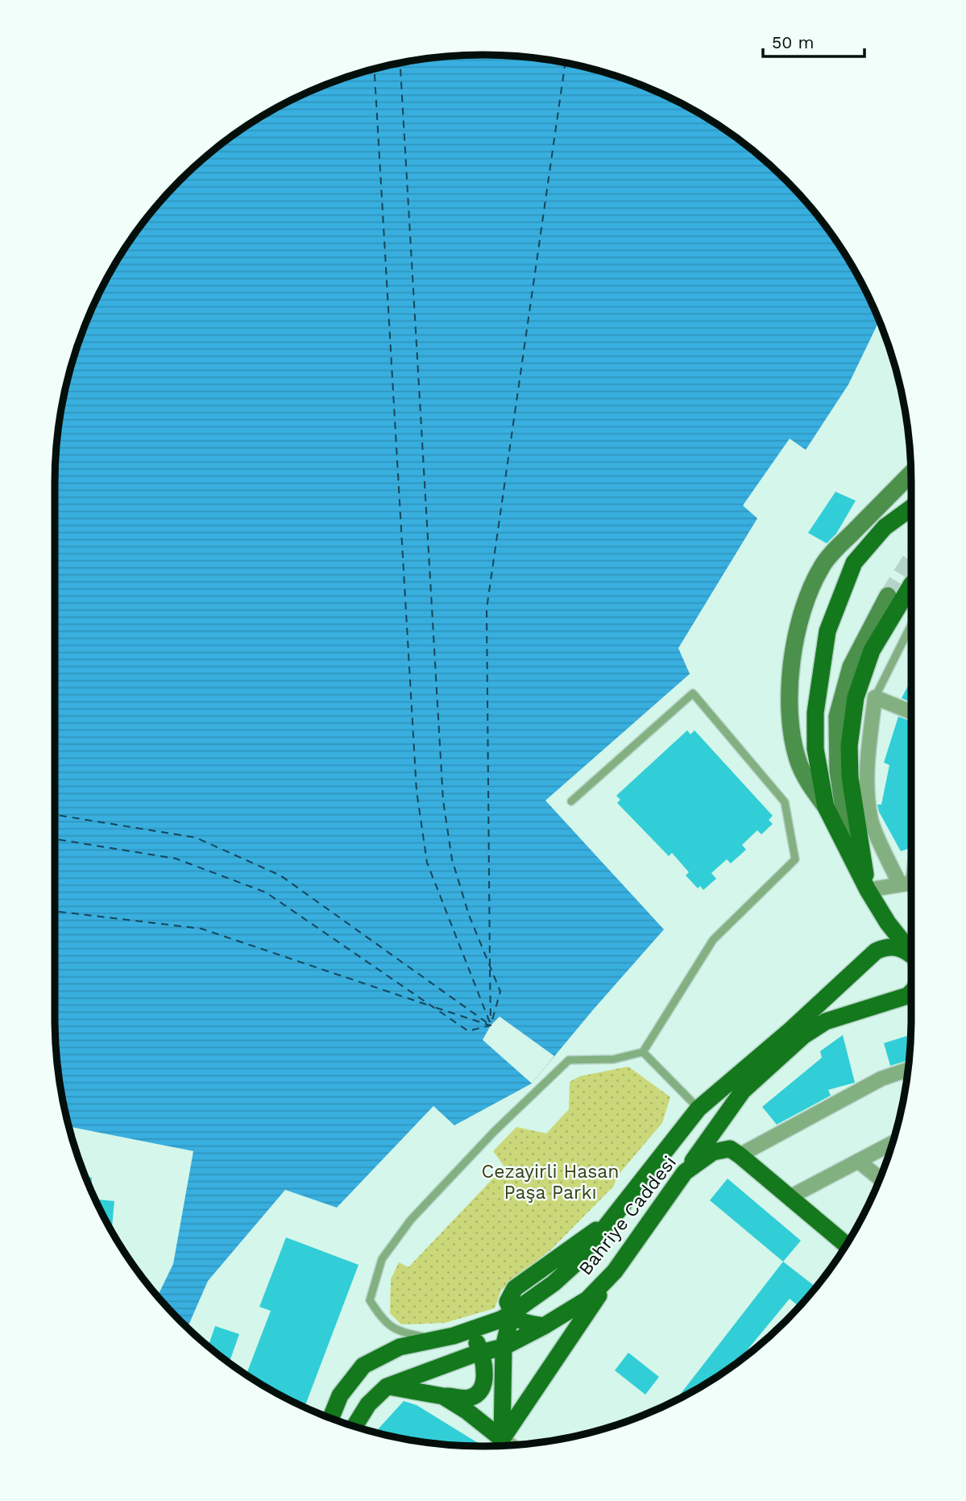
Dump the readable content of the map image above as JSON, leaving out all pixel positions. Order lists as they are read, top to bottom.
{
  "streets": {
    "main road": ["Bahriye Caddesi"]
  },
  "parks": ["Cezayirli Hasan Paşa Parkı"],
  "scale_bar": "50 m"
}
